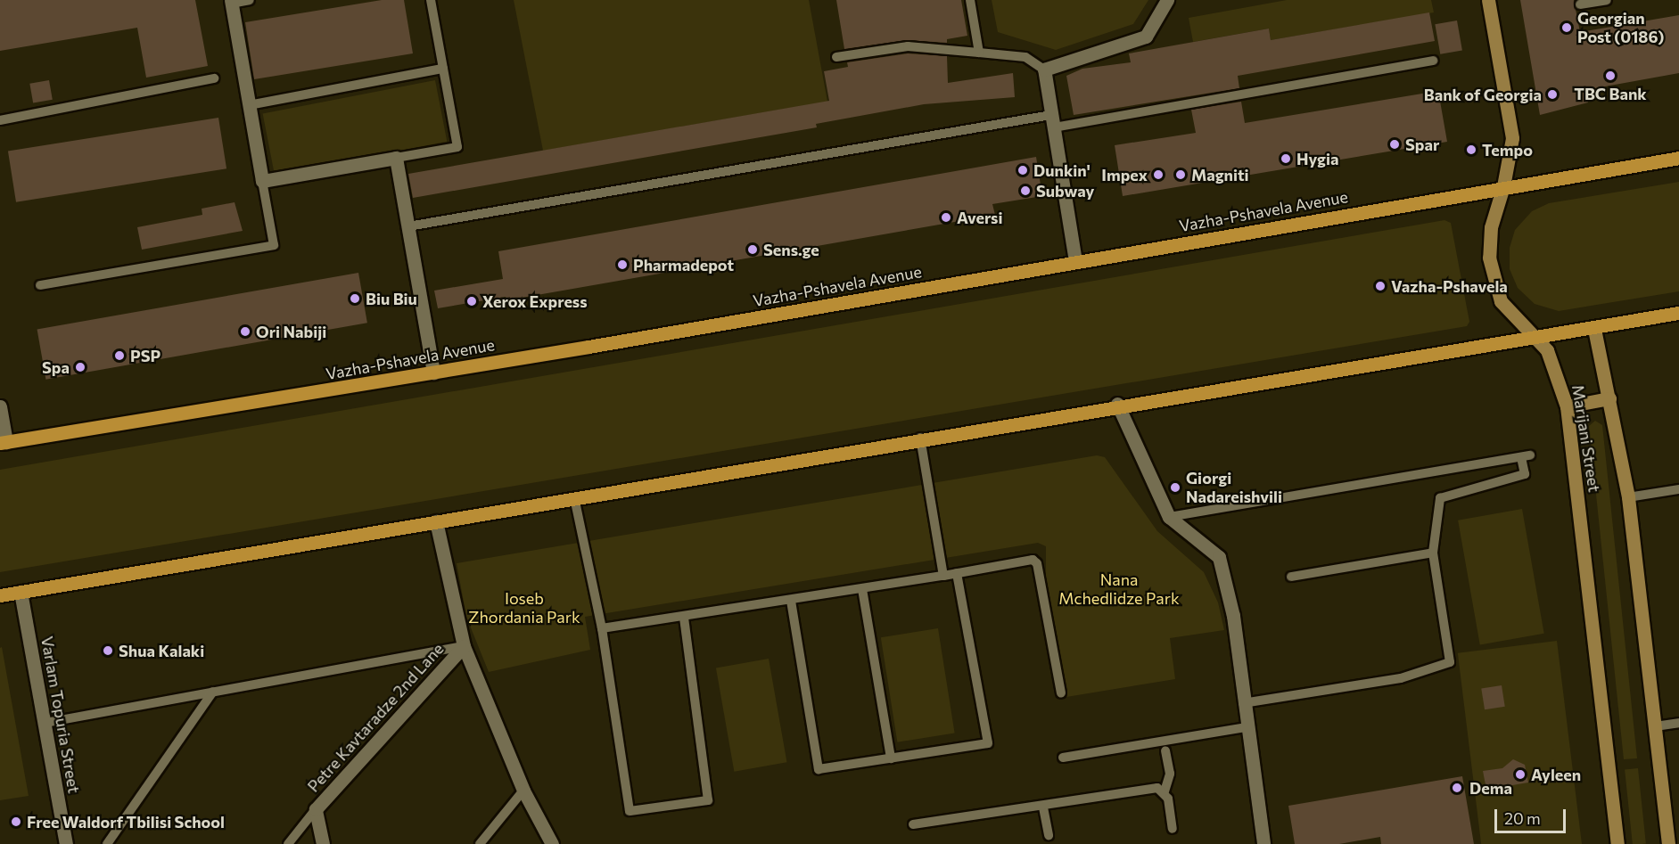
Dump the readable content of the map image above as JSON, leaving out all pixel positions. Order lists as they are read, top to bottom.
{
  "streets": {
    "main road": ["Vazha-Pshavela Avenue"],
    "street": ["Marijani Street", "Varlam Topuria Street", "Petre Kavtaradze 2nd Lane"]
  },
  "crossings": [
    ["Vazha-Pshavela Avenue", "Marijani Street"]
  ],
  "parks": ["Nana Mchedlidze Park", "Ioseb Zhordania Park"],
  "places": [
    "Georgian Post (0186)",
    "TBC Bank",
    "Bank of Georgia",
    "Spar",
    "Tempo",
    "Hygia",
    "Dunkin'",
    "Impex",
    "Magniti",
    "Subway",
    "Aversi",
    "Sens.ge",
    "Pharmadepot",
    "Vazha-Pshavela",
    "Biu Biu",
    "Xerox Express",
    "Ori Nabiji",
    "PSP",
    "Spa",
    "Giorgi Nadareishvili",
    "Shua Kalaki",
    "Ayleen",
    "Dema",
    "Free Waldorf Tbilisi School"
  ],
  "scale_bar": "20 m"
}
